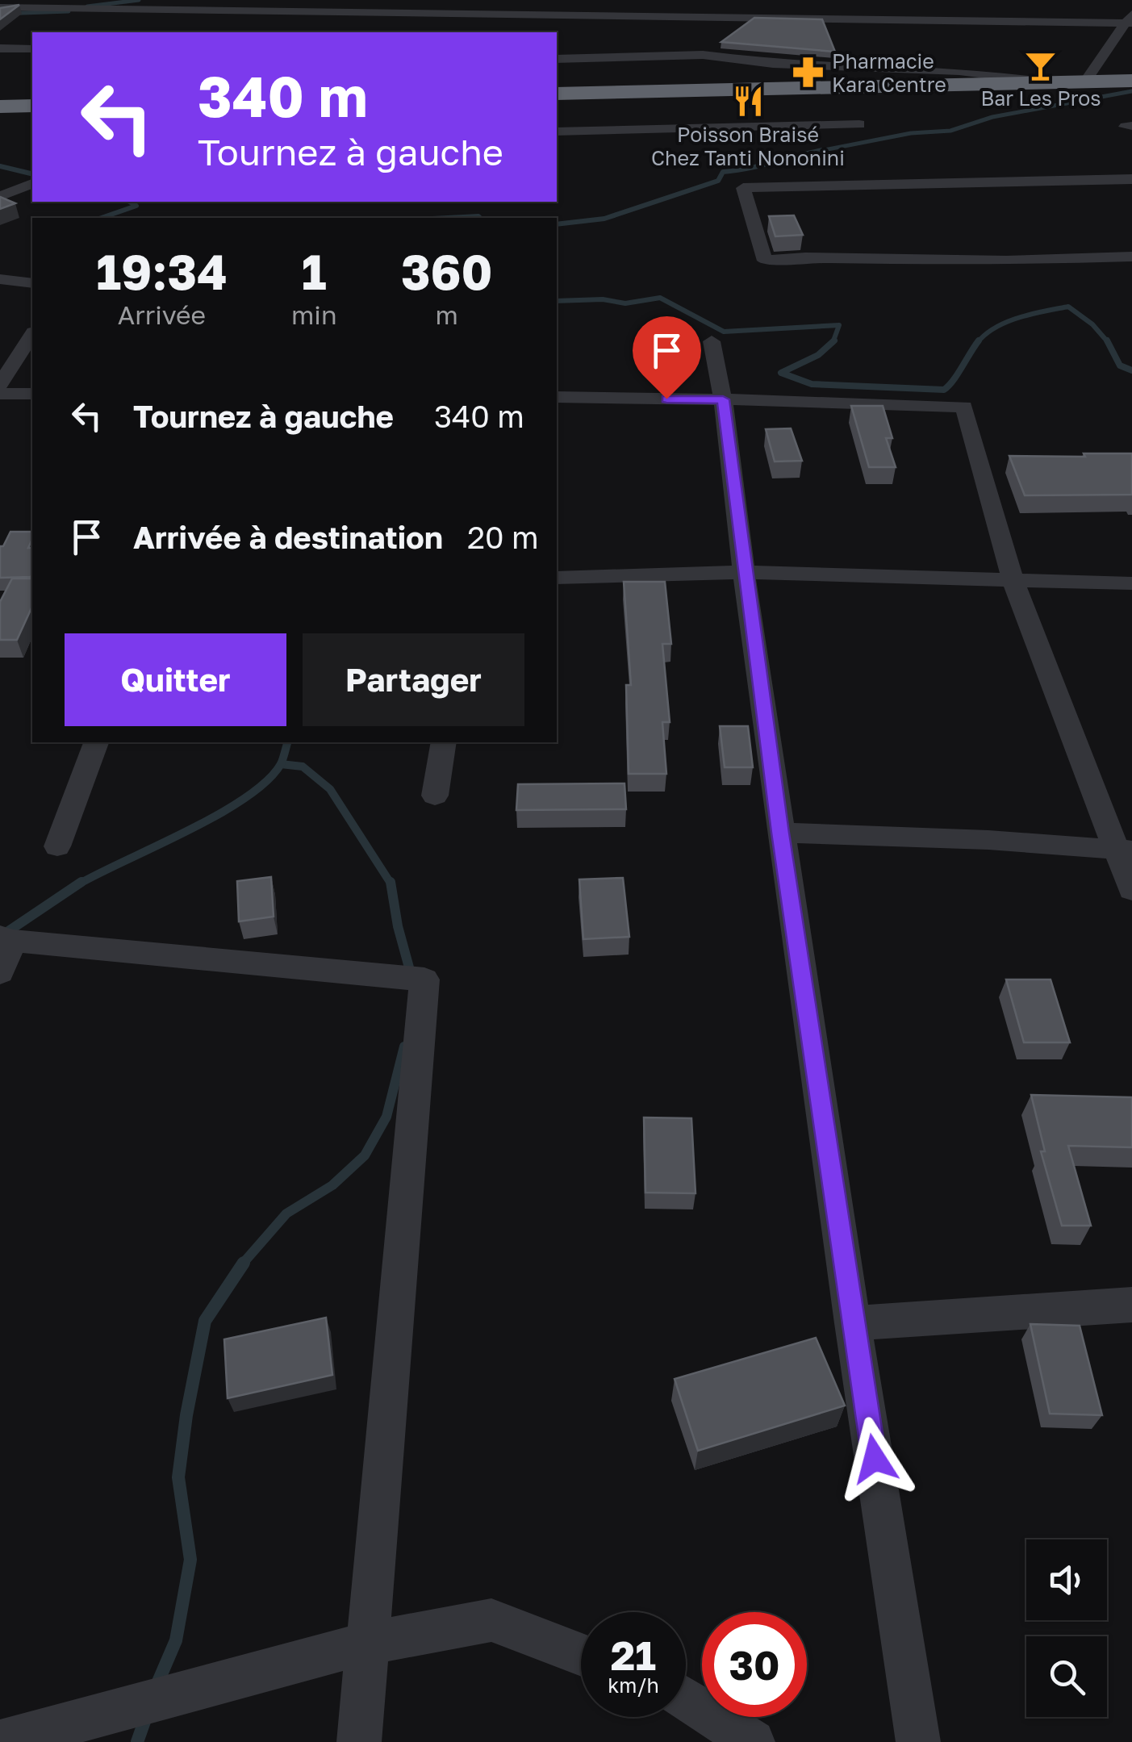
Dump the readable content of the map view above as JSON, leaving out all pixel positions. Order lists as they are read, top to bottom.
{
  "places": {
    "bar": ["Bar Les Pros"],
    "pharmacy": ["Pharmacie Kara Centre"],
    "restaurant": ["Poisson Braisé Chez Tanti Nononini"]
  },
  "page": {
    "turn": ["340 m", "Tournez à gauche"],
    "eta": [
      "19:34",
      "Arrivée",
      "1",
      "min",
      "360",
      "m"
    ],
    "list": [
      {
        "name": "Tournez à gauche",
        "value": "340 m"
      },
      {
        "name": "Arrivée à destination",
        "value": "20 m"
      }
    ],
    "buttons": ["Quitter", "Partager"],
    "speed": "21 km/h",
    "limit": "30"
  }
}
